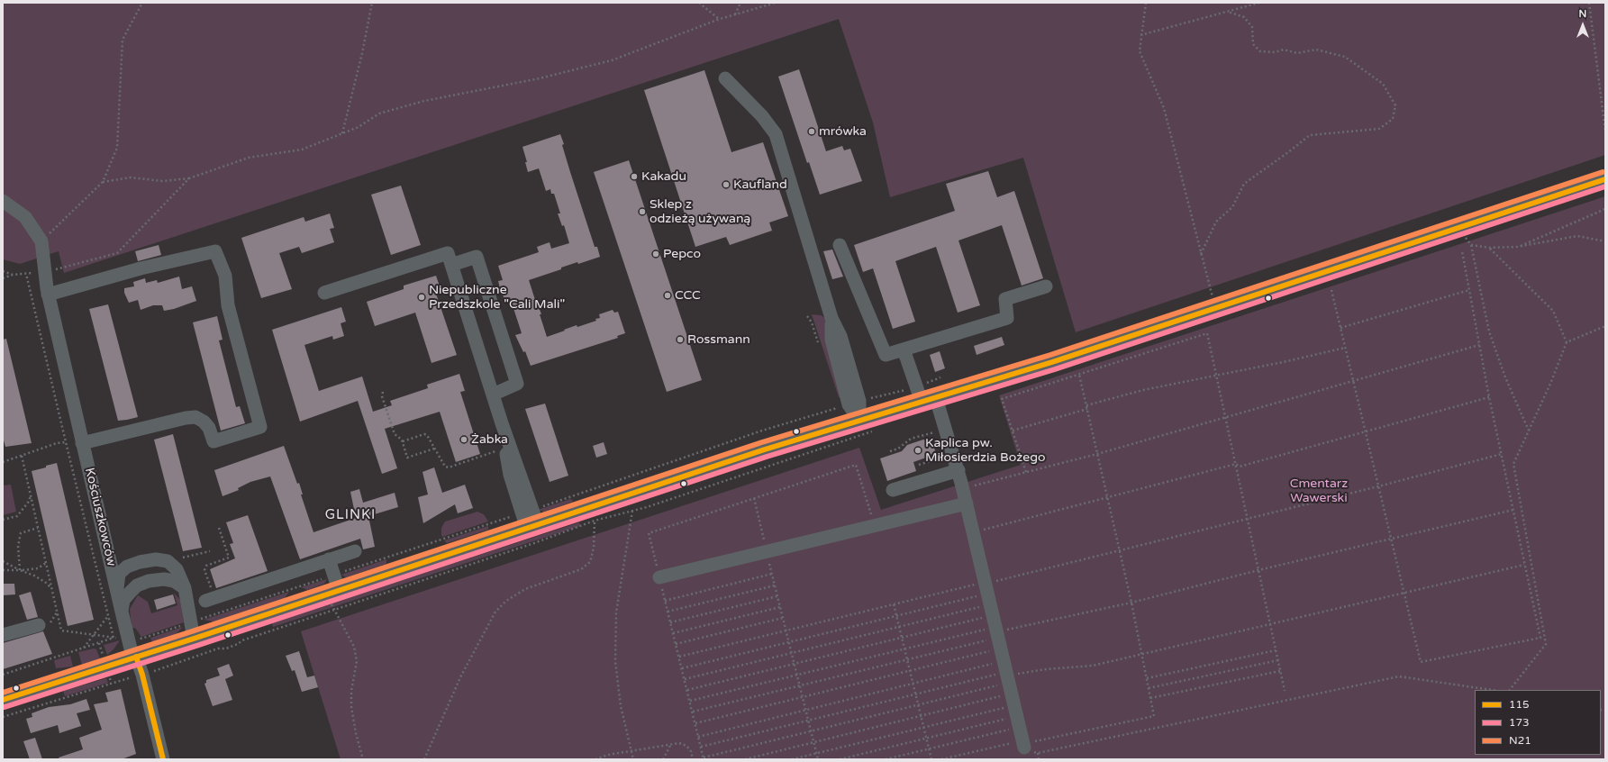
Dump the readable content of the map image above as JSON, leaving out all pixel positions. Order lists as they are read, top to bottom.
{
  "streets": {
    "street": ["Kościuszkowców"]
  },
  "districts": ["GLINKI"],
  "parks": ["Cmentarz Wawerski"],
  "places": [
    "mrówka",
    "Kakadu",
    "Kaufland",
    "Sklep z odzieżą używaną",
    "Pepco",
    "CCC",
    "Niepubliczne Przedszkole \"Cali Mali\"",
    "Rossmann",
    "Żabka",
    "Kaplica pw. Miłosierdzia Bożego"
  ],
  "lines": ["transit line N21", "transit line 115", "transit line 173"],
  "legend": ["115", "173", "N21"],
  "north": "top"
}
